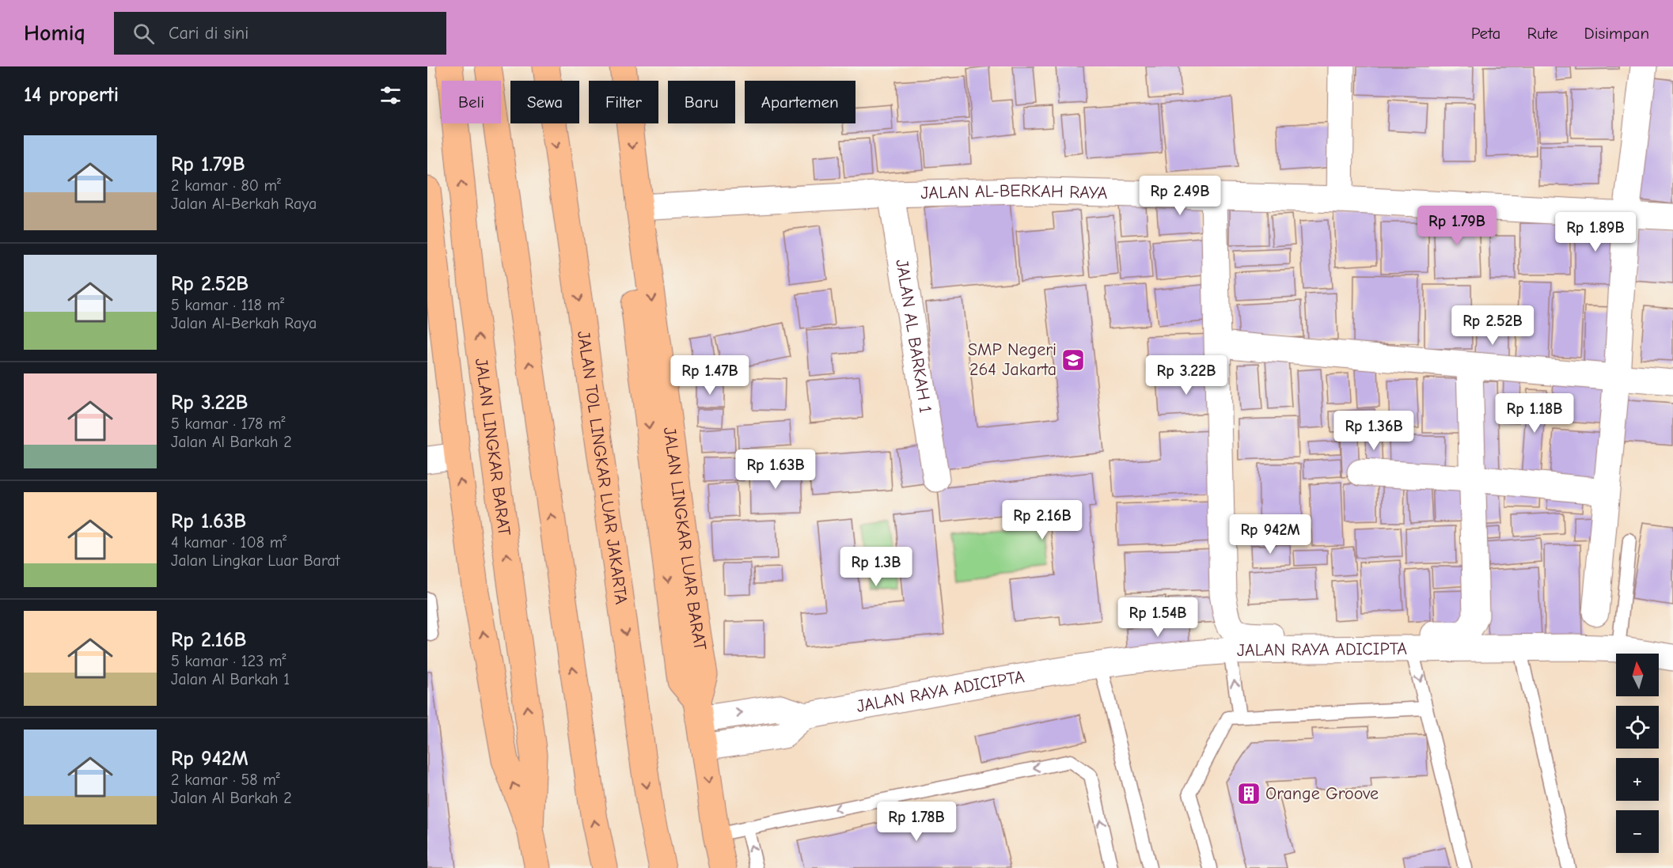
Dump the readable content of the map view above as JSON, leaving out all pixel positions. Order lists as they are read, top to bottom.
{
  "streets": {
    "main road": ["JALAN LINGKAR BARAT", "JALAN TOL LINGKAR LUAR JAKARTA", "JALAN LINGKAR LUAR BARAT"],
    "street": ["JALAN AL-BERKAH RAYA", "JALAN AL BARKAH 1", "JALAN RAYA ADICIPTA"]
  },
  "crossings": [
    ["JALAN AL-BERKAH RAYA", "JALAN AL BARKAH 1"],
    ["JALAN AL-BERKAH RAYA", "JALAN LINGKAR LUAR BARAT"],
    ["JALAN LINGKAR LUAR BARAT", "JALAN RAYA ADICIPTA"]
  ],
  "places": {
    "school or university": ["SMP Negeri 264 Jakarta"],
    "building": ["Orange Groove"]
  },
  "north": "top",
  "page": {
    "header": "Homiq",
    "search": "Cari di sini",
    "nav": ["Peta", "Rute", "Disimpan"],
    "heading": "14 properti",
    "chip": [
      "Beli",
      "Sewa",
      "Filter",
      "Baru",
      "Apartemen"
    ],
    "list": [
      {
        "name": "Rp 1.79B",
        "note": "2 kamar · 80 m² · Jalan Al-Berkah Raya"
      },
      {
        "name": "Rp 2.52B",
        "note": "5 kamar · 118 m² · Jalan Al-Berkah Raya"
      },
      {
        "name": "Rp 3.22B",
        "note": "5 kamar · 178 m² · Jalan Al Barkah 2"
      },
      {
        "name": "Rp 1.63B",
        "note": "4 kamar · 108 m² · Jalan Lingkar Luar Barat"
      },
      {
        "name": "Rp 2.16B",
        "note": "5 kamar · 123 m² · Jalan Al Barkah 1"
      },
      {
        "name": "Rp 942M",
        "note": "2 kamar · 58 m² · Jalan Al Barkah 2"
      }
    ],
    "price": [
      "Rp 2.49B",
      "Rp 1.79B",
      "Rp 1.89B",
      "Rp 2.52B",
      "Rp 1.47B",
      "Rp 3.22B",
      "Rp 1.18B",
      "Rp 1.36B",
      "Rp 1.63B",
      "Rp 2.16B",
      "Rp 942M",
      "Rp 1.3B",
      "Rp 1.54B",
      "Rp 1.78B"
    ],
    "map_buttons": ["+", "−"]
  }
}
